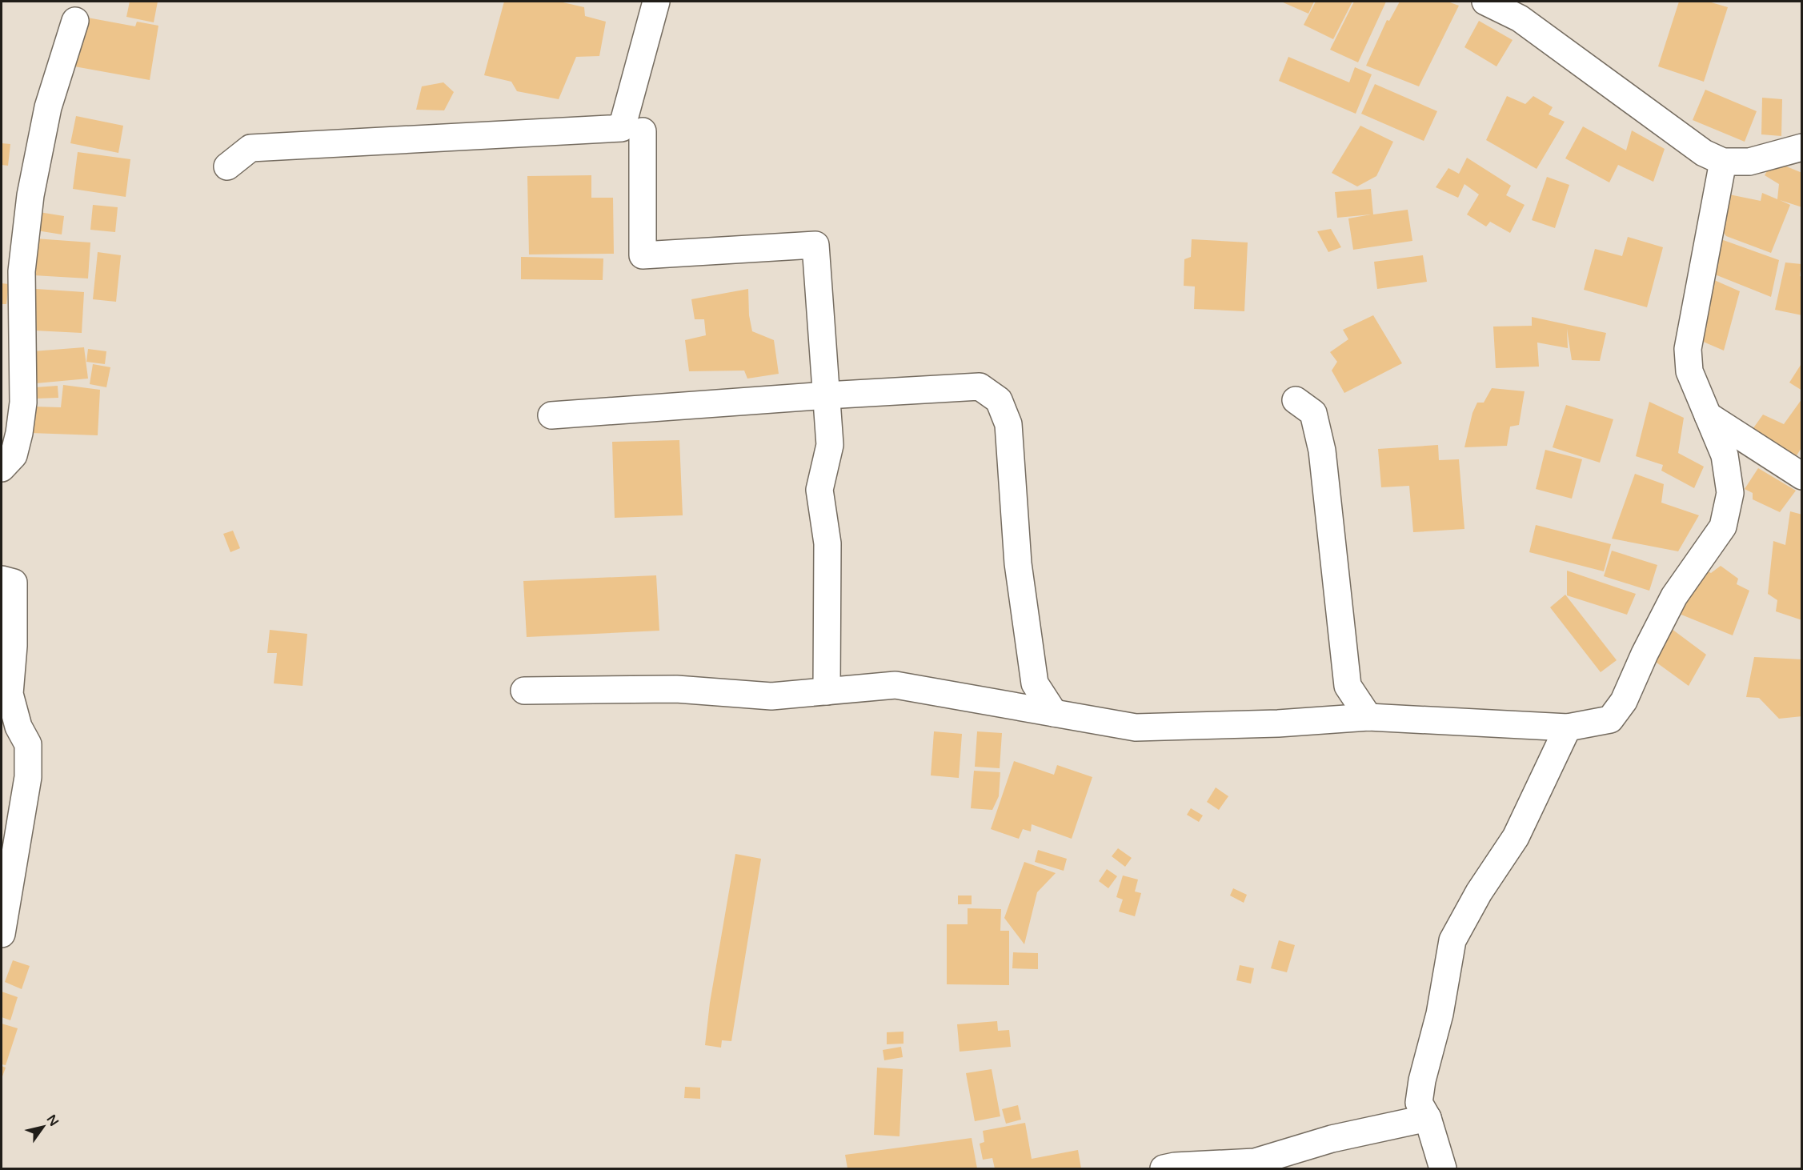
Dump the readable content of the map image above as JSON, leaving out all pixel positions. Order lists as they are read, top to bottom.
{
  "north": "top right"
}
